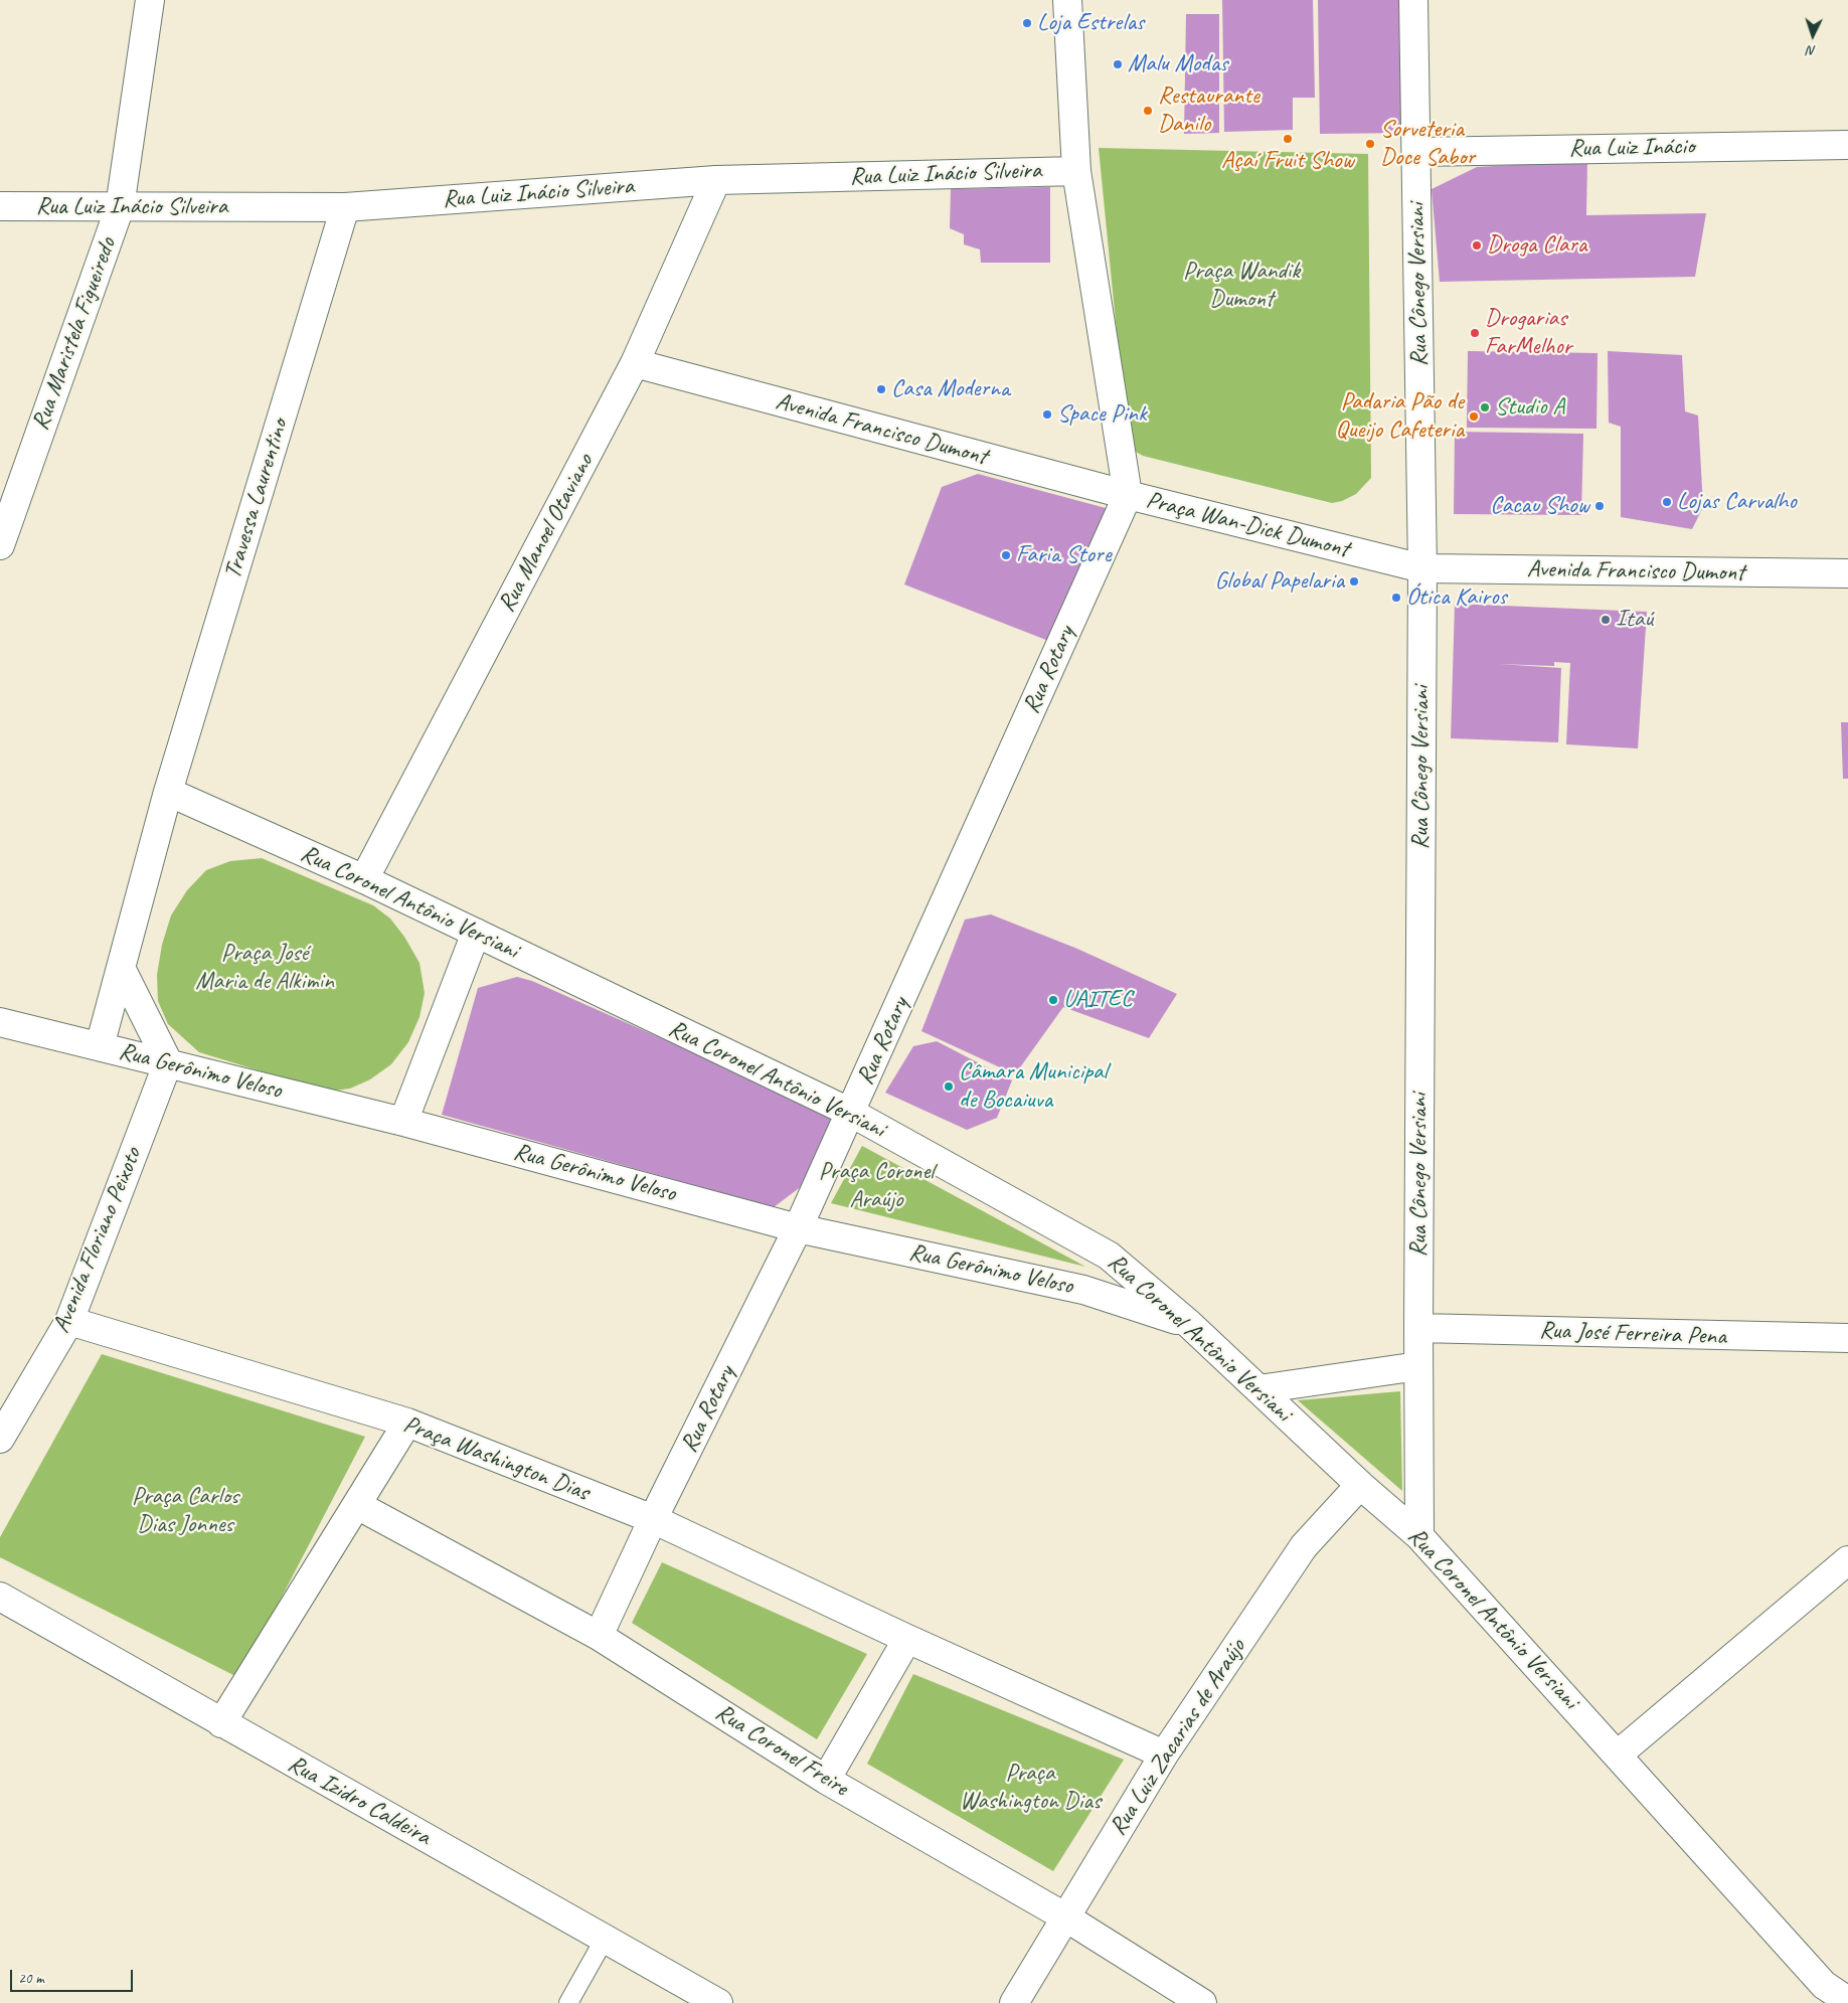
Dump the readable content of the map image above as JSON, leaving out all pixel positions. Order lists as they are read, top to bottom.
{
  "streets": {
    "street": [
      "Rua Luiz Inácio",
      "Rua Luiz Inácio Silveira",
      "Rua Cônego Versiani",
      "Rua Maristela Figueiredo",
      "Avenida Francisco Dumont",
      "Travessa Laurentino",
      "Praça Wan-Dick Dumont",
      "Rua Manoel Otaviano",
      "Rua Rotary",
      "Rua Coronel Antônio Versiani",
      "Rua Gerônimo Veloso",
      "Avenida Floriano Peixoto",
      "Rua José Ferreira Pena",
      "Praça Washington Dias",
      "Rua Luiz Zacarias de Araújo",
      "Rua Coronel Freire",
      "Rua Izidro Caldeira"
    ]
  },
  "crossings": [
    ["Rua Luiz Inácio", "Rua Cônego Versiani"],
    ["Rua Luiz Inácio Silveira", "Rua Maristela Figueiredo"],
    ["Rua Luiz Inácio Silveira", "Travessa Laurentino"],
    ["Rua Luiz Inácio Silveira", "Praça Wan-Dick Dumont"],
    ["Rua Luiz Inácio Silveira", "Rua Manoel Otaviano"],
    ["Rua Cônego Versiani", "Avenida Francisco Dumont"],
    ["Rua Cônego Versiani", "Praça Wan-Dick Dumont"],
    ["Rua Cônego Versiani", "Rua Coronel Antônio Versiani"],
    ["Rua Cônego Versiani", "Rua José Ferreira Pena"],
    ["Avenida Francisco Dumont", "Praça Wan-Dick Dumont"],
    ["Avenida Francisco Dumont", "Rua Manoel Otaviano"],
    ["Avenida Francisco Dumont", "Rua Rotary"],
    ["Travessa Laurentino", "Rua Coronel Antônio Versiani"],
    ["Praça Wan-Dick Dumont", "Rua Rotary"],
    ["Rua Manoel Otaviano", "Rua Coronel Antônio Versiani"],
    ["Rua Rotary", "Rua Coronel Antônio Versiani"],
    ["Rua Rotary", "Rua Gerônimo Veloso"],
    ["Rua Rotary", "Praça Washington Dias"],
    ["Rua Rotary", "Rua Coronel Freire"],
    ["Rua Coronel Antônio Versiani", "Rua Gerônimo Veloso"],
    ["Rua Coronel Antônio Versiani", "Rua Luiz Zacarias de Araújo"],
    ["Rua Gerônimo Veloso", "Avenida Floriano Peixoto"],
    ["Avenida Floriano Peixoto", "Praça Washington Dias"],
    ["Praça Washington Dias", "Rua Luiz Zacarias de Araújo"],
    ["Rua Luiz Zacarias de Araújo", "Rua Coronel Freire"]
  ],
  "parks": [
    "Praça Wandik Dumont",
    "Praça José Maria de Alkimin",
    "Praça Coronel Araújo",
    "Praça Carlos Dias Jonnes",
    "Praça Washington Dias"
  ],
  "places": [
    "Loja Estrelas",
    "Malu Modas",
    "Restaurante Danilo",
    "Açaí Fruit Show",
    "Sorveteria Doce Sabor",
    "Droga Clara",
    "Drogarias FarMelhor",
    "Casa Moderna",
    "Studio A",
    "Space Pink",
    "Padaria Pão de Queijo Cafeteria",
    "Lojas Carvalho",
    "Cacau Show",
    "Faria Store",
    "Global Papelaria",
    "Ótica Kairos",
    "Itaú",
    "UAITEC",
    "Câmara Municipal de Bocaiuva"
  ],
  "scale_bar": "20 m",
  "north": "bottom"
}
